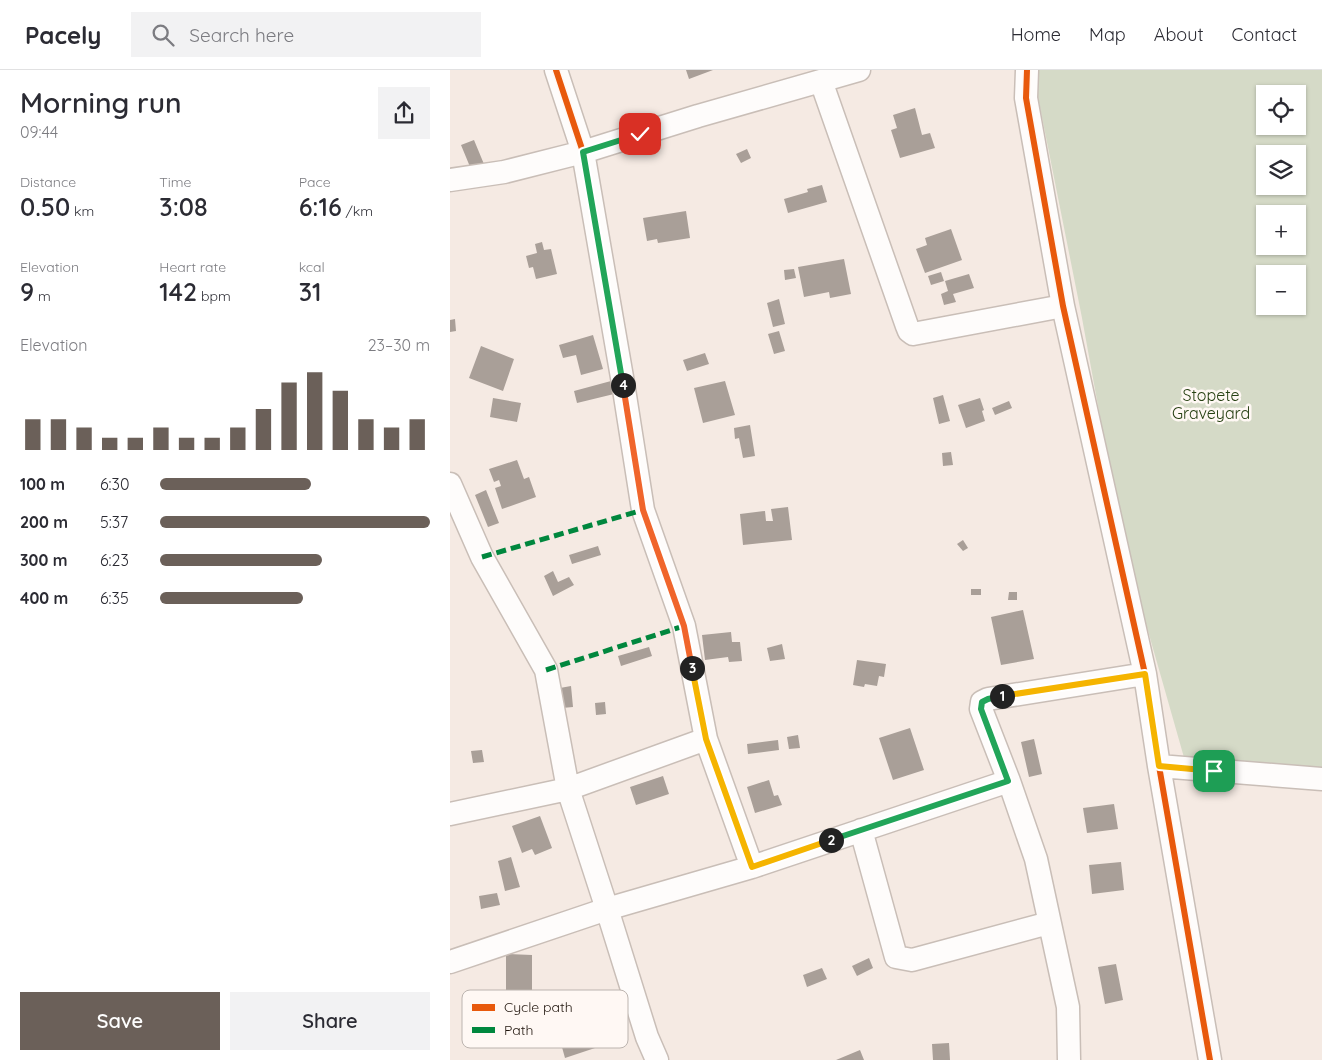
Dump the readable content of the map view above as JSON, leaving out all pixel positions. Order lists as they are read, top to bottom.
{
  "parks": ["Stopete Graveyard"],
  "legend": ["Cycle path", "Path"],
  "page": {
    "header": "Pacely",
    "search": "Search here",
    "nav": [
      "Home",
      "Map",
      "About",
      "Contact"
    ],
    "heading": ["Morning run", "09:44"],
    "map_buttons": ["+", "−"],
    "stats": [
      ["Distance", "0.50 km"],
      ["Time", "3:08"],
      ["Pace", "6:16 /km"],
      ["Elevation", "9 m"],
      ["Heart rate", "142 bpm"],
      ["kcal", "31"]
    ],
    "chart": ["Elevation", "23–30 m"],
    "pins": [
      "4",
      "3",
      "1",
      "2"
    ],
    "list": [
      {
        "name": "100 m",
        "note": "6:30"
      },
      {
        "name": "200 m",
        "note": "5:37"
      },
      {
        "name": "300 m",
        "note": "6:23"
      },
      {
        "name": "400 m",
        "note": "6:35"
      }
    ],
    "buttons": ["Save", "Share"]
  }
}
